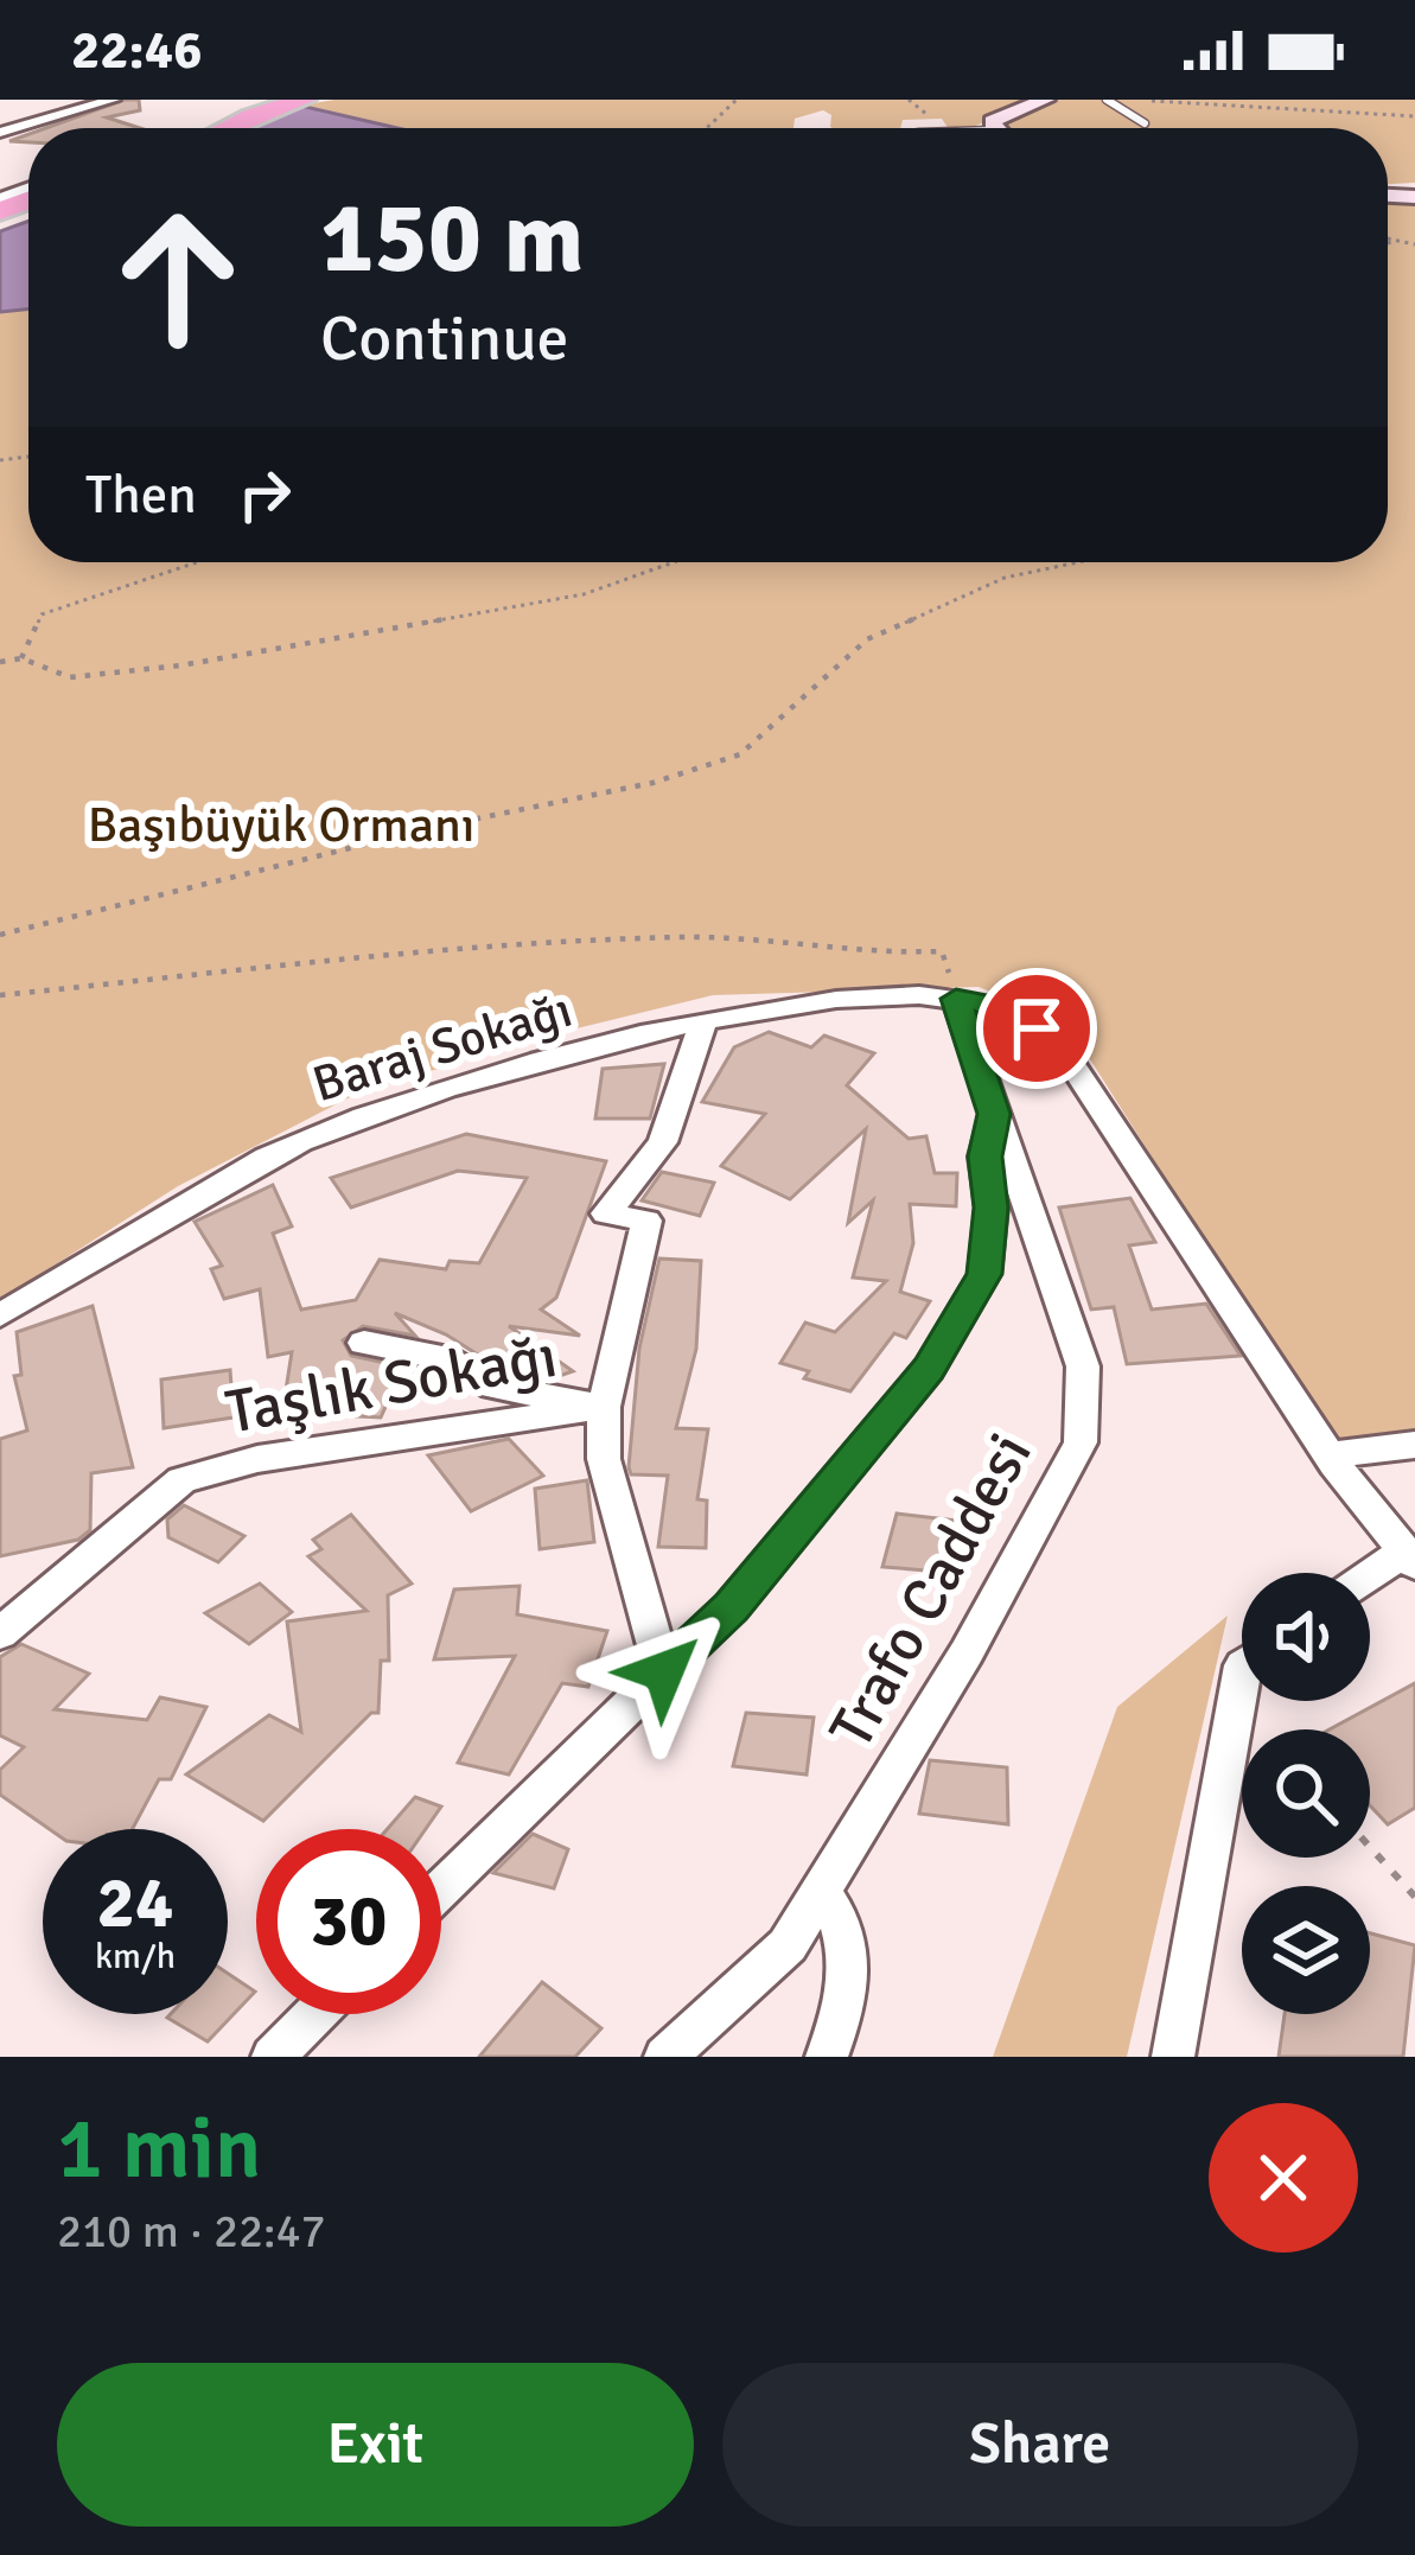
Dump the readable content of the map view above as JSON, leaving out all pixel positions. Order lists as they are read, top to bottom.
{
  "streets": {
    "street": ["Baraj Sokağı", "Taşlık Sokağı", "Trafo Caddesi"]
  },
  "crossings": [
    ["Baraj Sokağı", "Trafo Caddesi"]
  ],
  "parks": ["Başıbüyük Ormanı"],
  "page": {
    "status": "22:46",
    "turn": ["150 m", "Continue"],
    "then": "Then",
    "speed": "24 km/h",
    "limit": "30",
    "heading": ["1 min", "210 m · 22:47"],
    "buttons": ["Exit", "Share"]
  }
}
